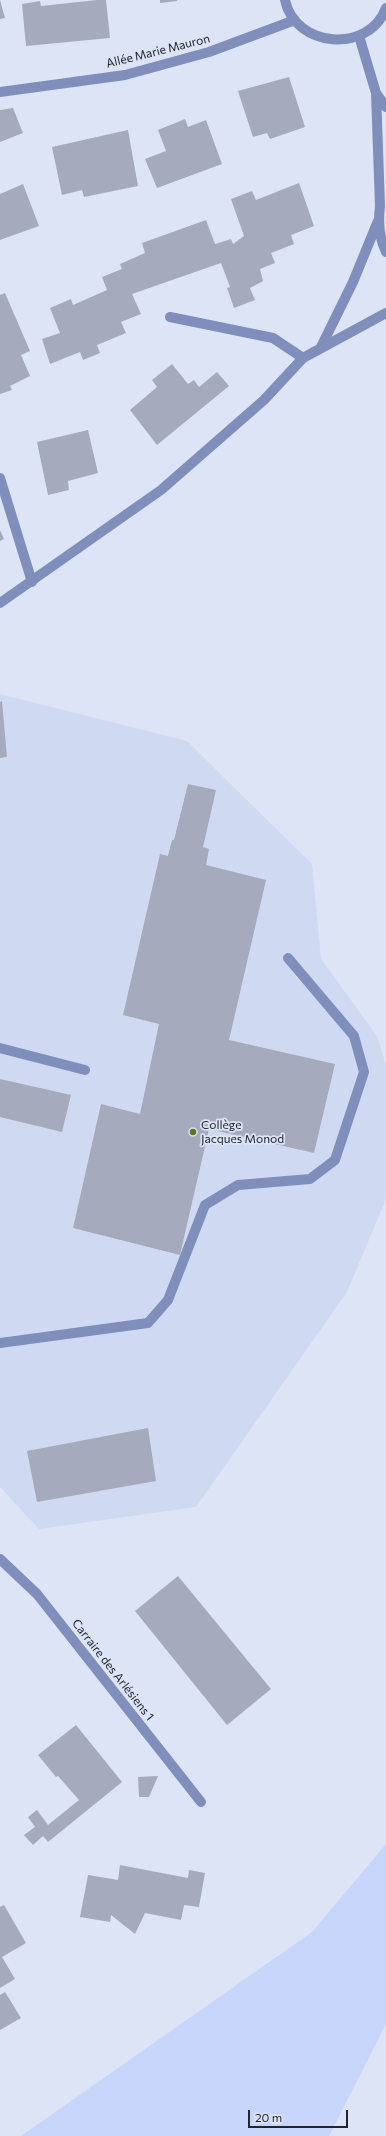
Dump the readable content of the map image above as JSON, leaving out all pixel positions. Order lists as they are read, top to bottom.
{
  "streets": {
    "street": ["Allée Marie Mauron", "Carraire des Arlésiens 1"]
  },
  "places": ["Collège Jacques Monod"],
  "scale_bar": "20 m"
}
